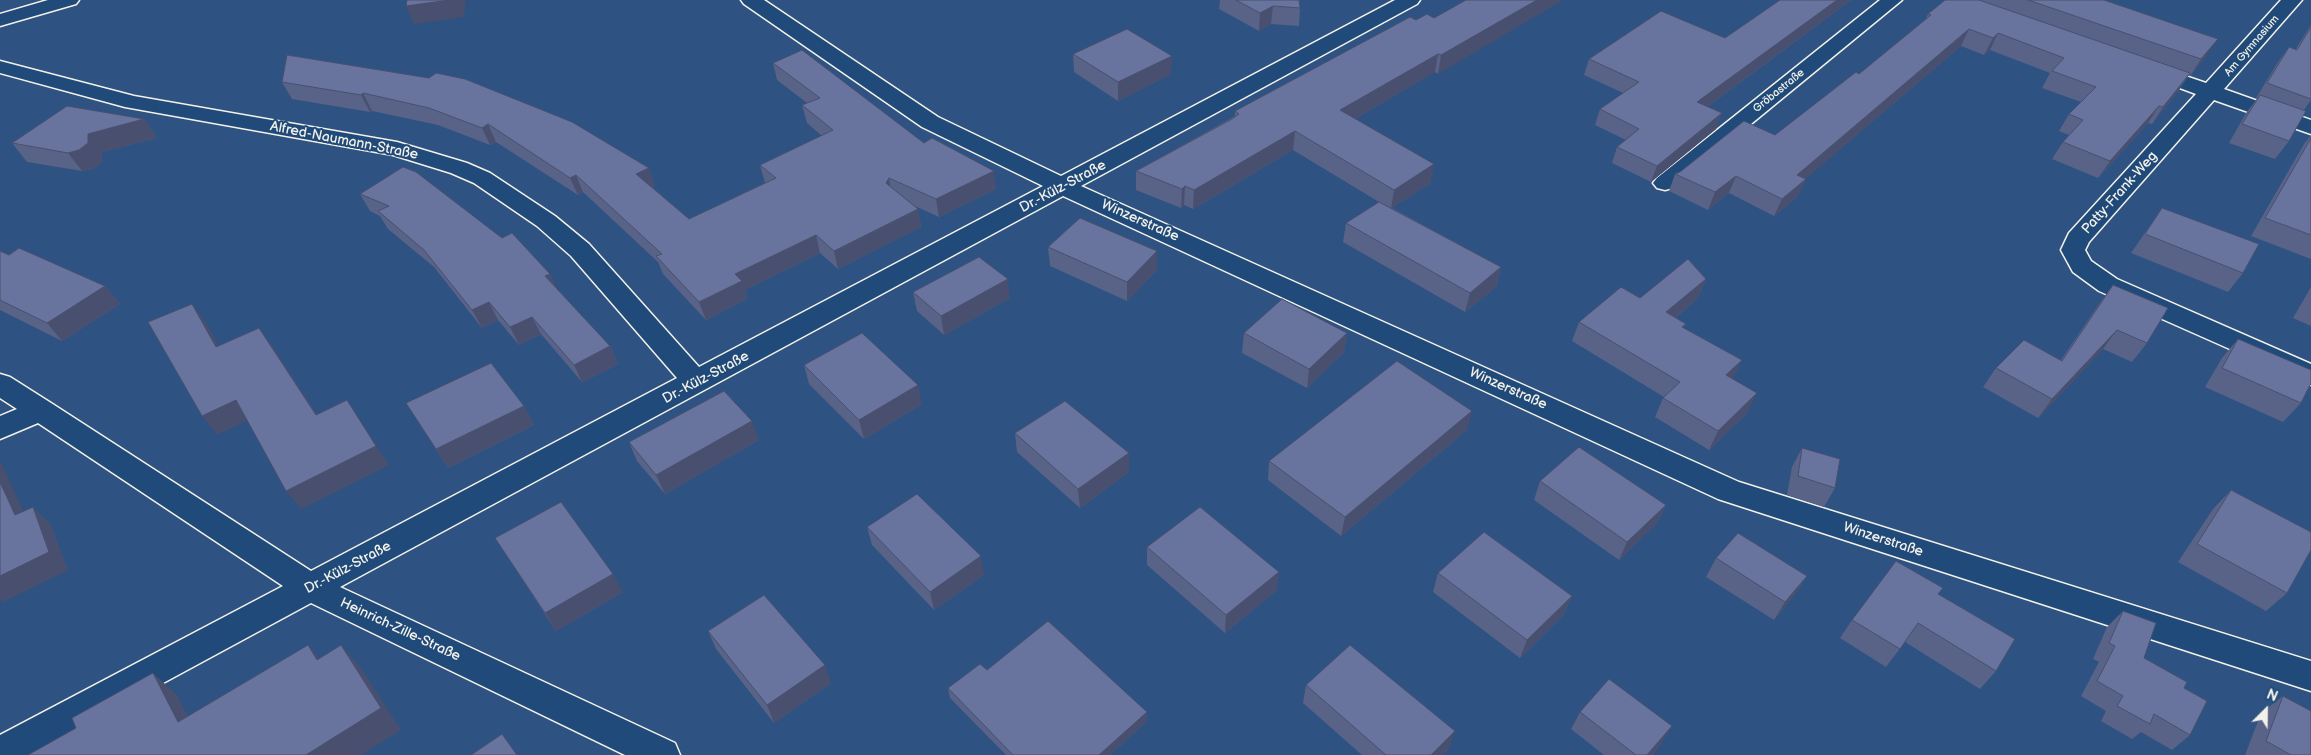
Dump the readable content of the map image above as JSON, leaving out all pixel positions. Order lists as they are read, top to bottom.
{
  "streets": {
    "street": [
      "Am Gymnasium",
      "Gröbastraße",
      "Alfred-Naumann-Straße",
      "Dr.-Külz-Straße",
      "Patty-Frank-Weg",
      "Winzerstraße",
      "Heinrich-Zille-Straße"
    ]
  },
  "crossings": [
    ["Am Gymnasium", "Patty-Frank-Weg"],
    ["Alfred-Naumann-Straße", "Dr.-Külz-Straße"],
    ["Dr.-Külz-Straße", "Winzerstraße"],
    ["Dr.-Külz-Straße", "Heinrich-Zille-Straße"]
  ],
  "north": "top right"
}
